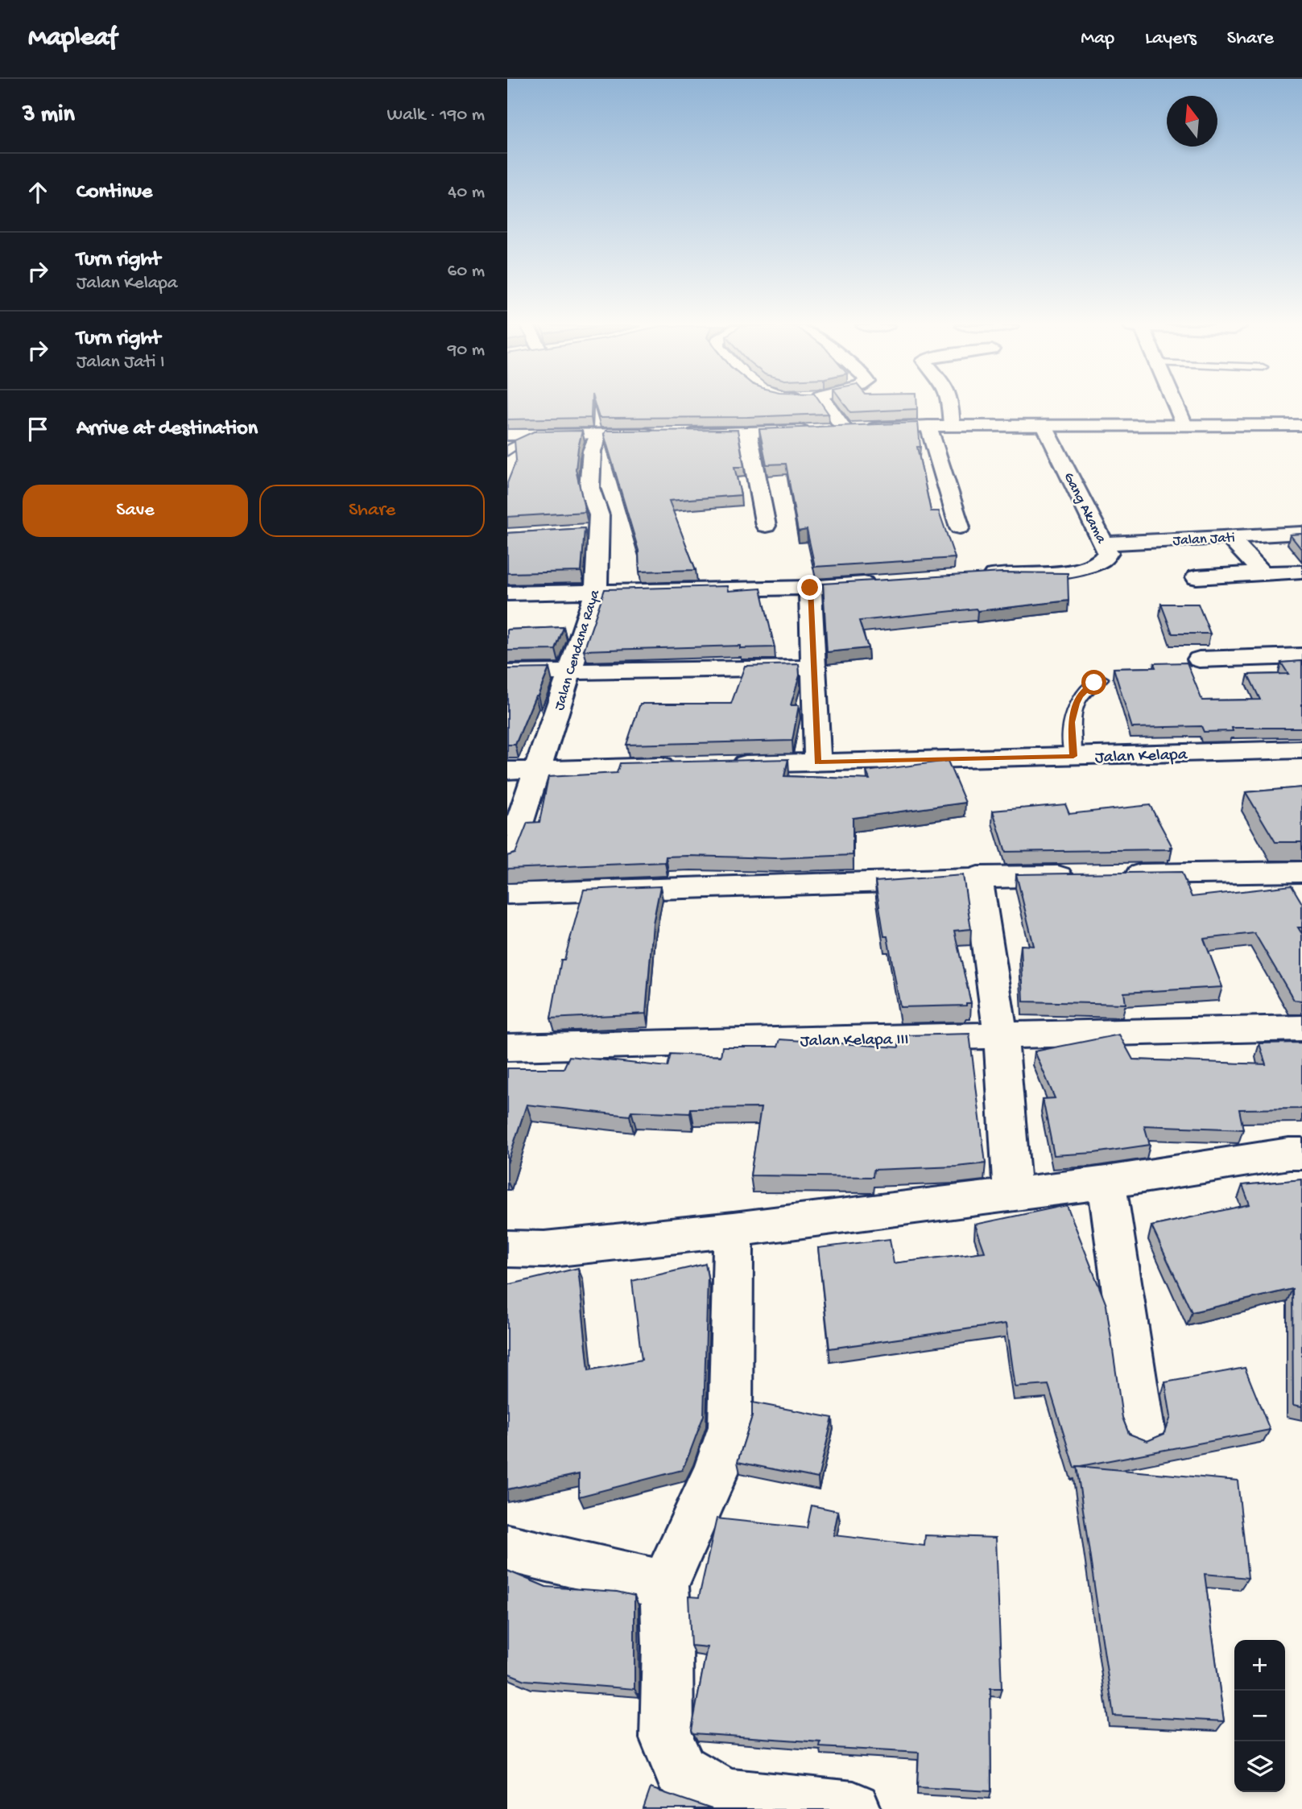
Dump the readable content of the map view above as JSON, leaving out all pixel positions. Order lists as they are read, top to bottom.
{
  "streets": {
    "street": [
      "Gang Akama",
      "Jalan Jati",
      "Jalan Cendana Raya",
      "Jalan Kelapa",
      "Jalan Kelapa III"
    ]
  },
  "crossings": [
    ["Gang Akama", "Jalan Jati"]
  ],
  "north": "top",
  "page": {
    "header": "Mapleaf",
    "nav": ["Map", "Layers", "Share"],
    "heading": ["3 min", "Walk · 190 m"],
    "list": [
      ["Continue", "40 m"],
      ["Turn right", "Jalan Kelapa", "60 m"],
      ["Turn right", "Jalan Jati I", "90 m"],
      "Arrive at destination"
    ],
    "buttons": ["Save", "Share"],
    "map_buttons": ["+", "−"]
  }
}
